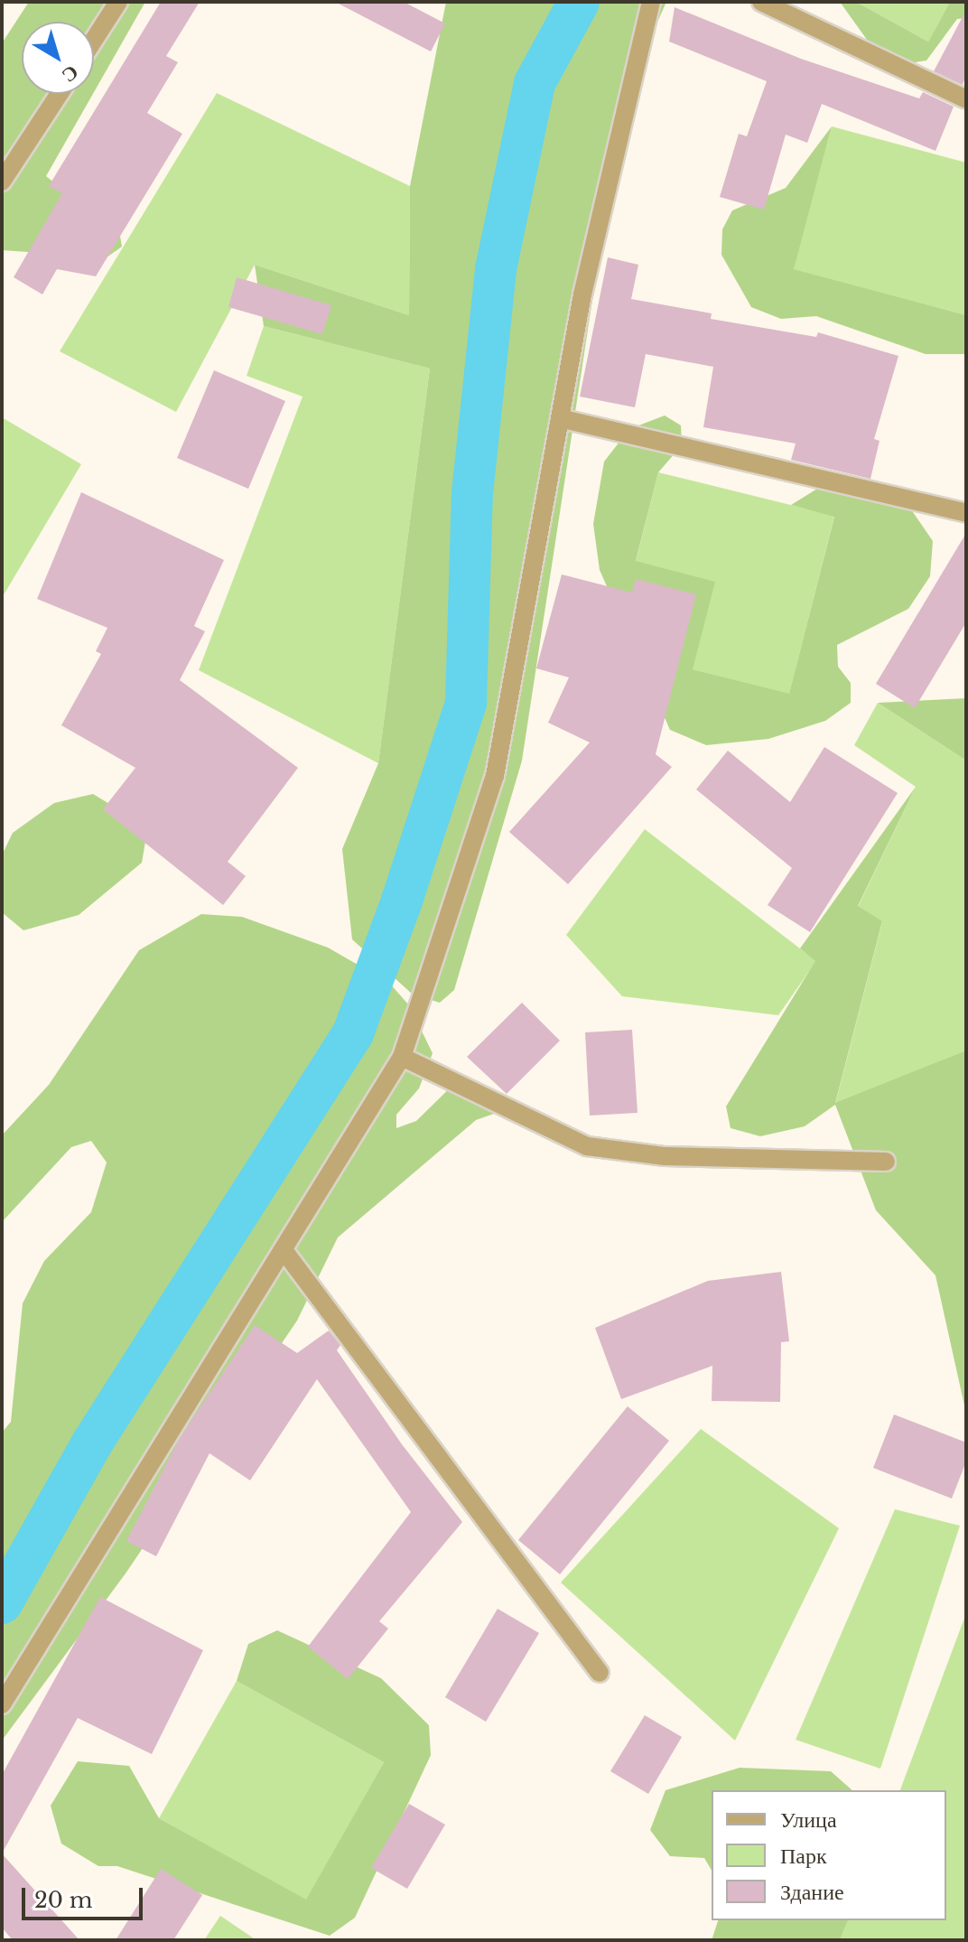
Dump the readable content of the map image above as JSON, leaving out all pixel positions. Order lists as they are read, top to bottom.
{
  "legend": ["Улица", "Парк", "Здание"],
  "scale_bar": "20 m",
  "north": "bottom right"
}
